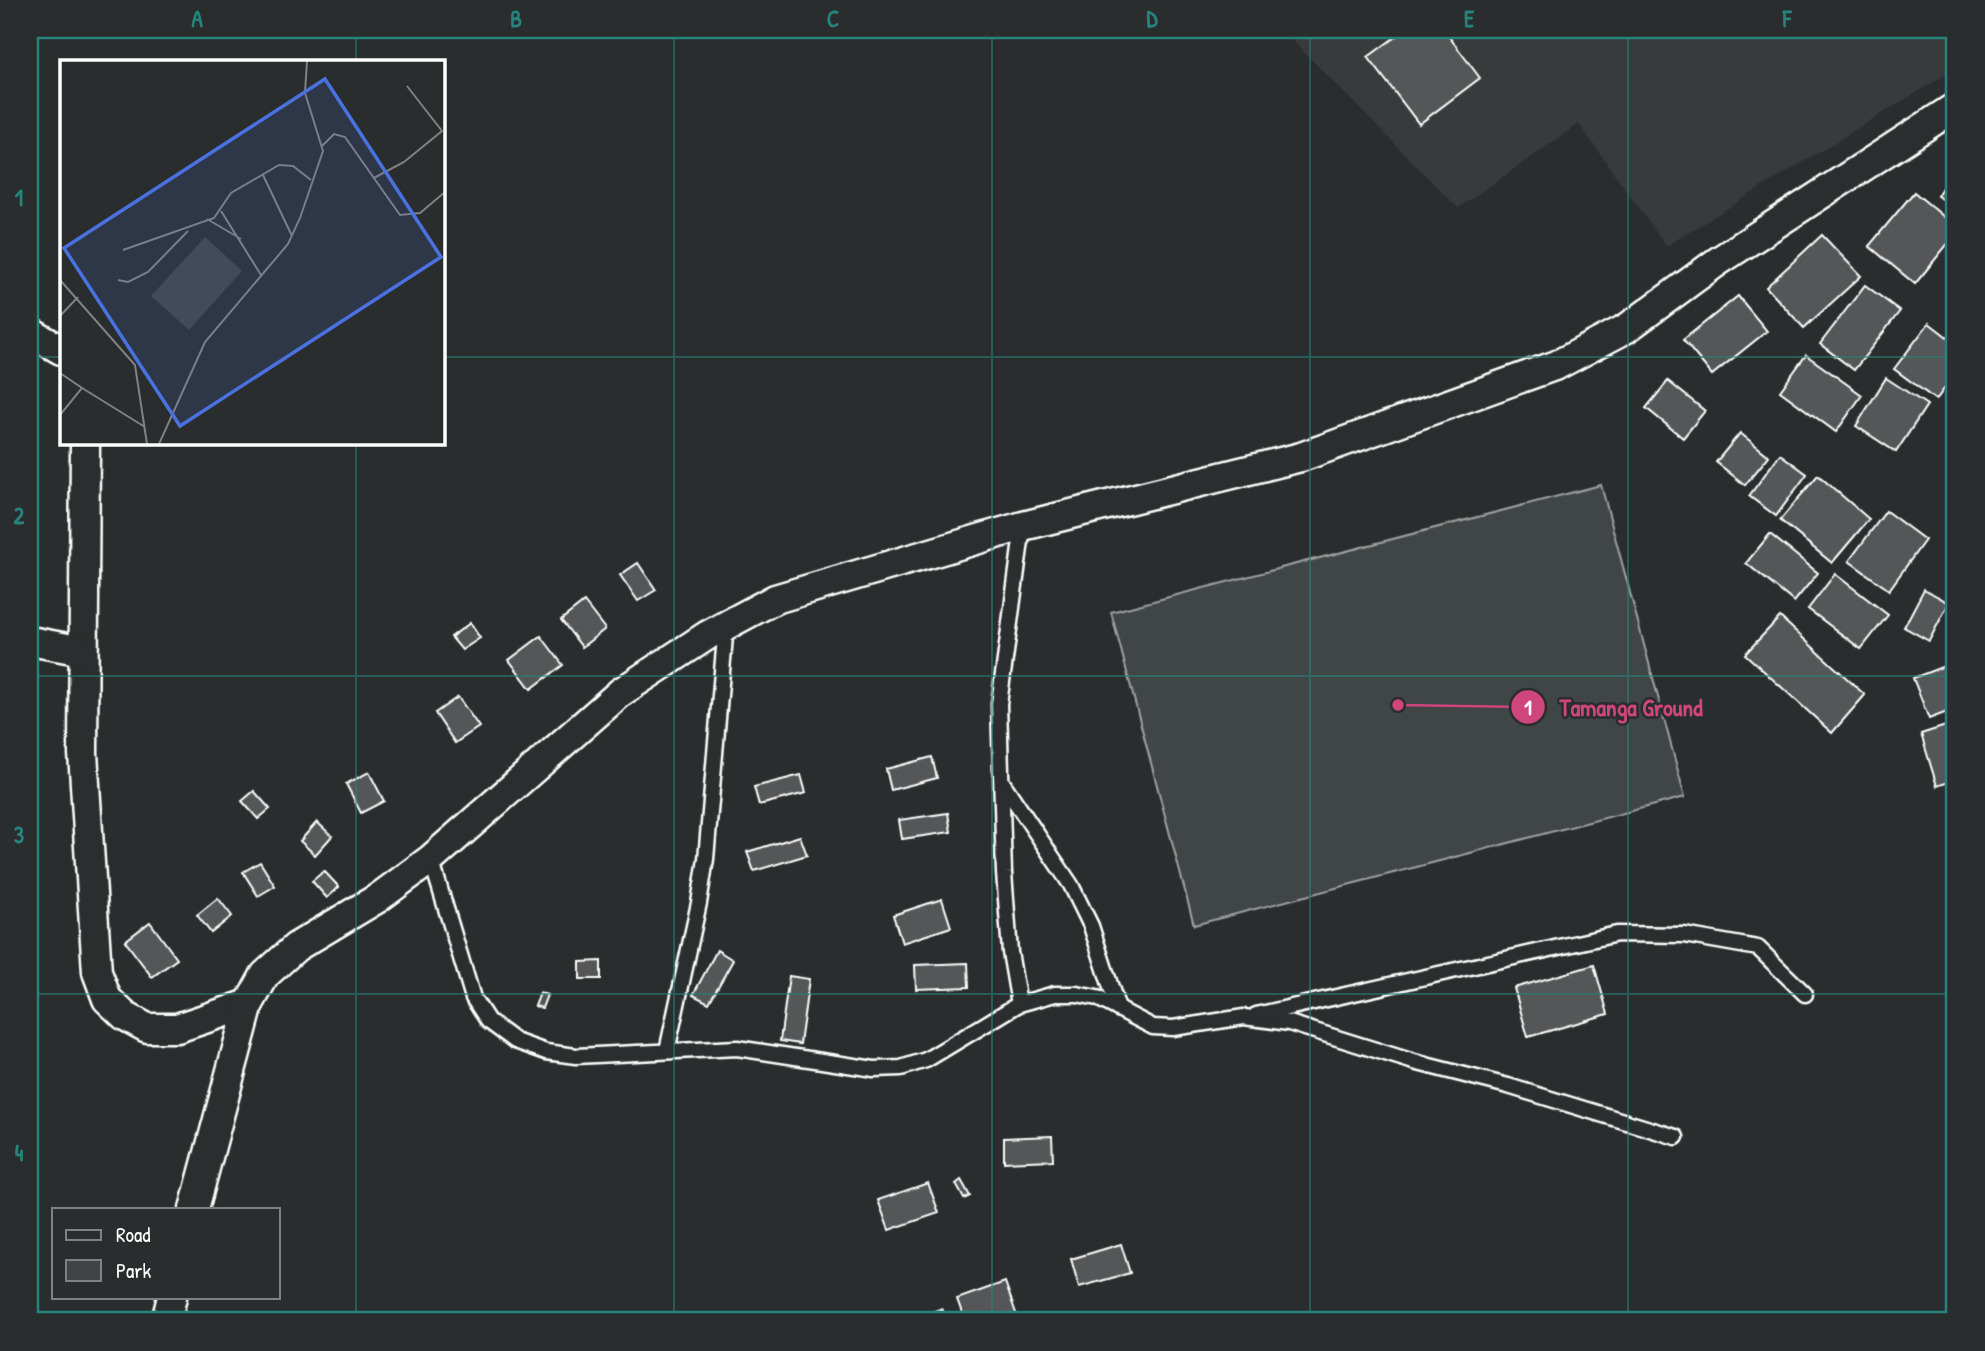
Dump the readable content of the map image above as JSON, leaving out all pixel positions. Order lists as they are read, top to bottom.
{
  "places": ["Tamanga Ground"],
  "legend": ["Road", "Park"],
  "grid": {
    "columns": [
      "A",
      "B",
      "C",
      "D",
      "E",
      "F"
    ],
    "rows": [
      "1",
      "2",
      "3",
      "4"
    ]
  }
}
